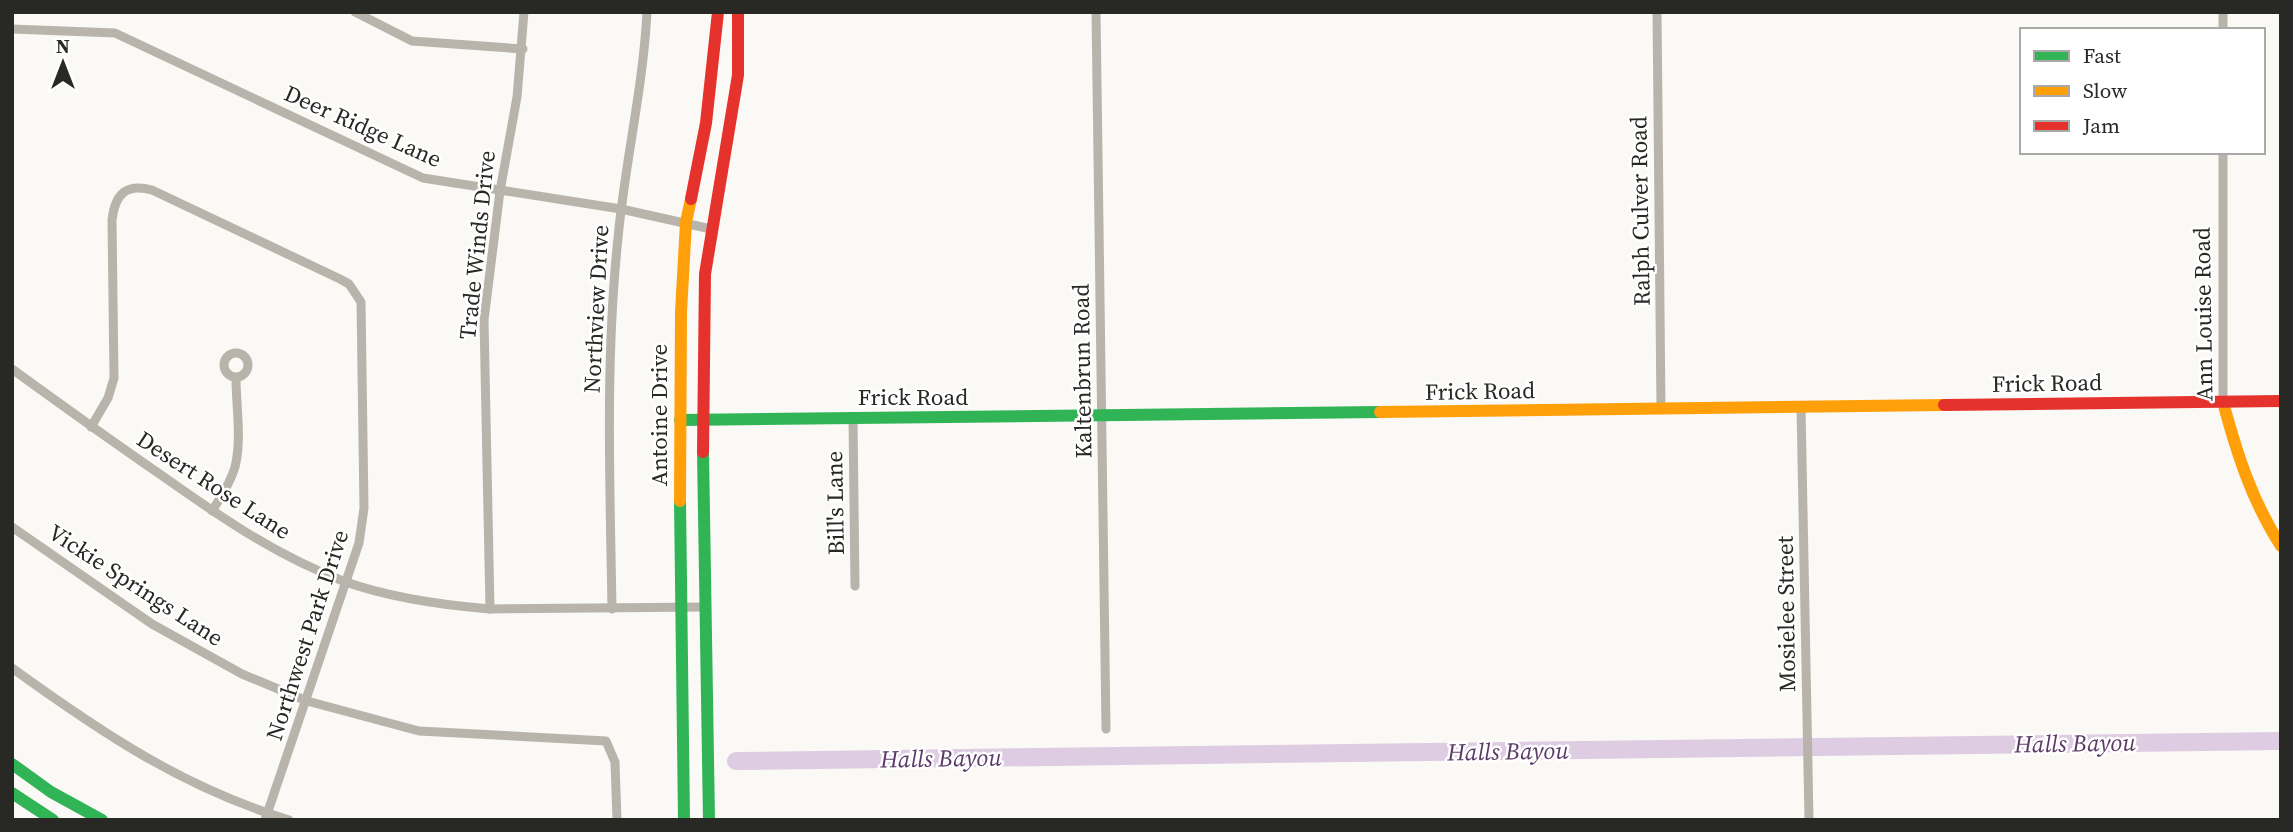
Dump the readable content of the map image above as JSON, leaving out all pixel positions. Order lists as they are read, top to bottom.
{
  "streets": {
    "main road": ["Ann Louise Road", "Frick Road", "Antoine Drive"],
    "street": [
      "Deer Ridge Lane",
      "Ralph Culver Road",
      "Trade Winds Drive",
      "Northview Drive",
      "Kaltenbrun Road",
      "Desert Rose Lane",
      "Bill's Lane",
      "Vickie Springs Lane",
      "Mosielee Street",
      "Northwest Park Drive"
    ]
  },
  "crossings": [
    ["Deer Ridge Lane", "Trade Winds Drive"],
    ["Deer Ridge Lane", "Northview Drive"],
    ["Deer Ridge Lane", "Antoine Drive"],
    ["Ralph Culver Road", "Frick Road"],
    ["Trade Winds Drive", "Desert Rose Lane"],
    ["Northview Drive", "Desert Rose Lane"],
    ["Ann Louise Road", "Frick Road"],
    ["Kaltenbrun Road", "Frick Road"],
    ["Frick Road", "Antoine Drive"],
    ["Frick Road", "Bill's Lane"],
    ["Frick Road", "Mosielee Street"],
    ["Antoine Drive", "Desert Rose Lane"],
    ["Desert Rose Lane", "Northwest Park Drive"],
    ["Vickie Springs Lane", "Northwest Park Drive"]
  ],
  "water": ["Halls Bayou"],
  "legend": ["Fast", "Slow", "Jam"],
  "north": "top"
}
